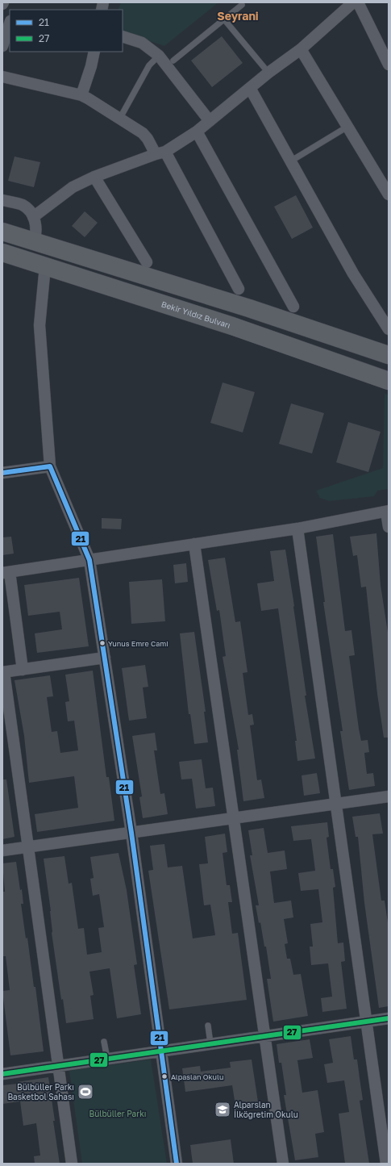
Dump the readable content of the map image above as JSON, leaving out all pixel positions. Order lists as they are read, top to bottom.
{
  "streets": {
    "main road": ["Bekir Yıldız Bulvarı"]
  },
  "districts": ["Seyrani"],
  "parks": ["Bülbüller Parkı"],
  "places": {
    "other": ["Yunus Emre Cami", "Alpaslan Okulu"],
    "sports": ["Bülbüller Parkı Basketbol Sahası"],
    "school or university": ["Alparslan İlköğretim Okulu"]
  },
  "lines": ["transit line 21", "transit line 27"],
  "legend": ["21", "27"]
}
